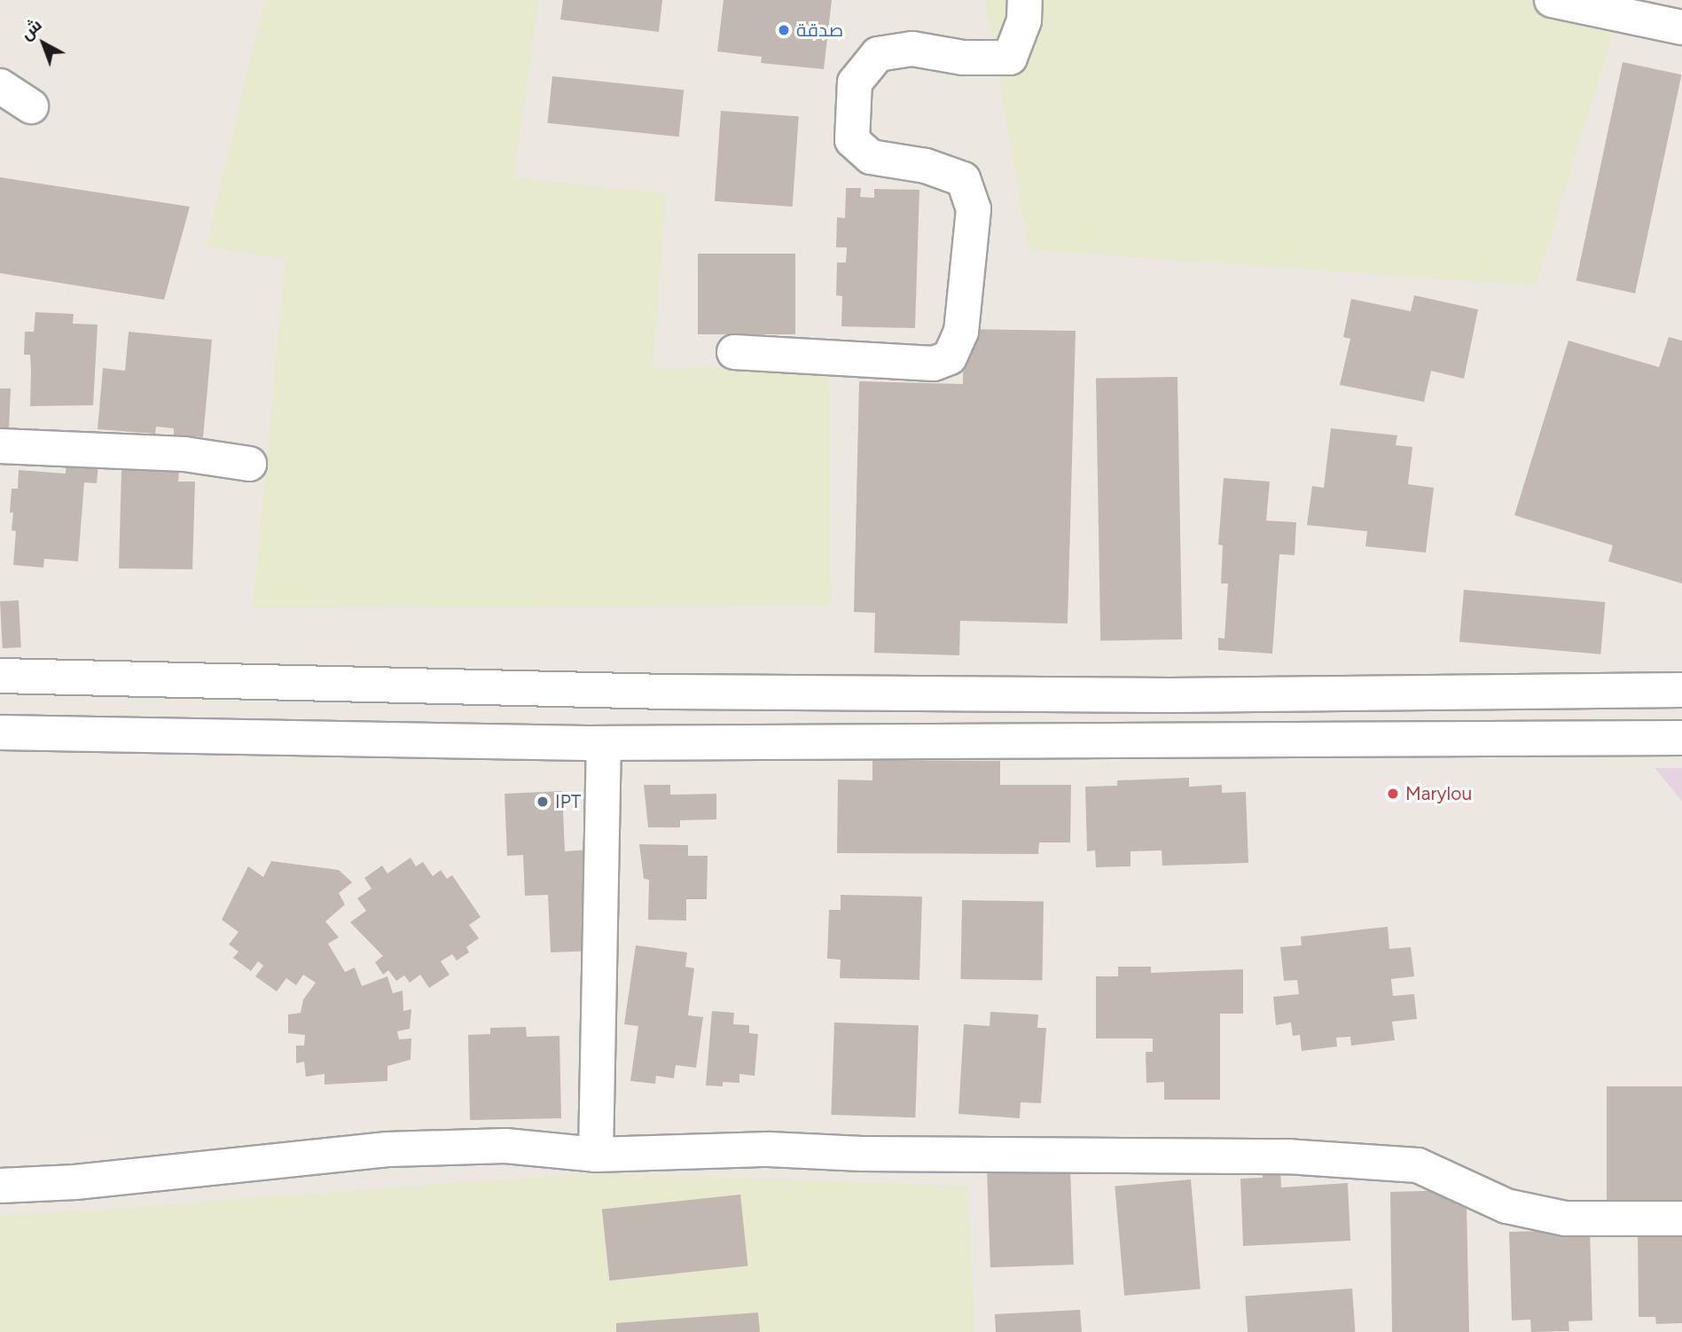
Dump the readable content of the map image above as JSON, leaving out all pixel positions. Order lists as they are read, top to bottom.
{
  "places": ["صدقة", "Marylou", "IPT"],
  "north": "top left"
}
